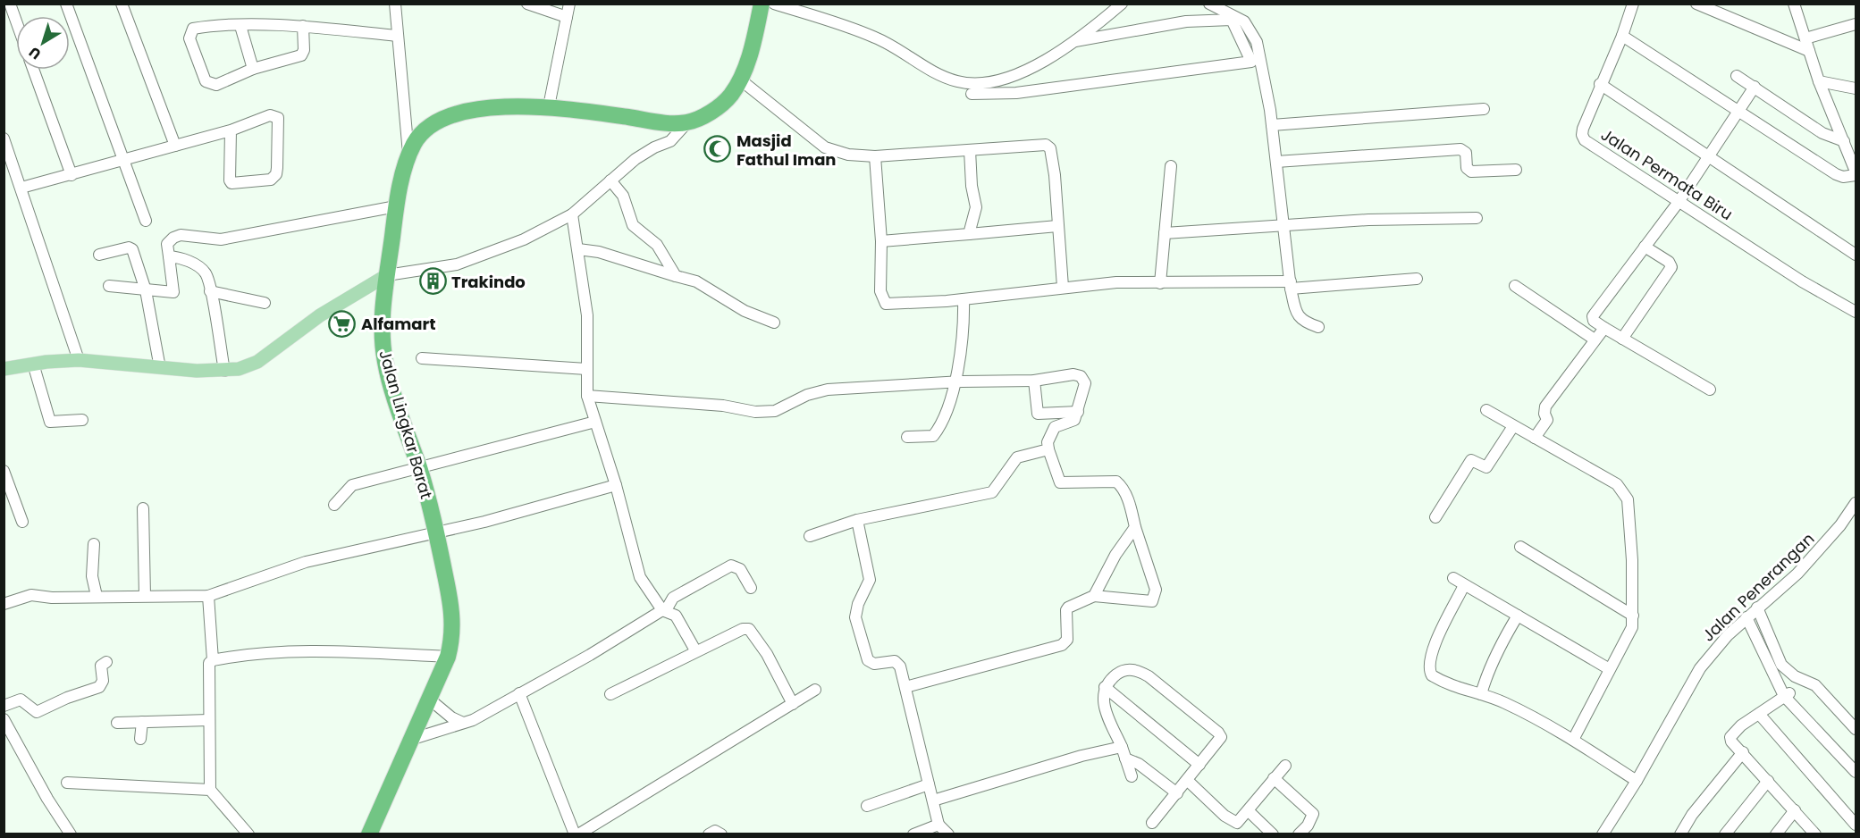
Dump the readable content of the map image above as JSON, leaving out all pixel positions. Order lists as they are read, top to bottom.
{
  "streets": {
    "highway": ["Jalan Lingkar Barat"],
    "street": ["Jalan Permata Biru", "Jalan Penerangan"]
  },
  "places": {
    "mosque": ["Masjid Fathul Iman"],
    "building": ["Trakindo"],
    "supermarket": ["Alfamart"]
  },
  "north": "bottom left"
}
